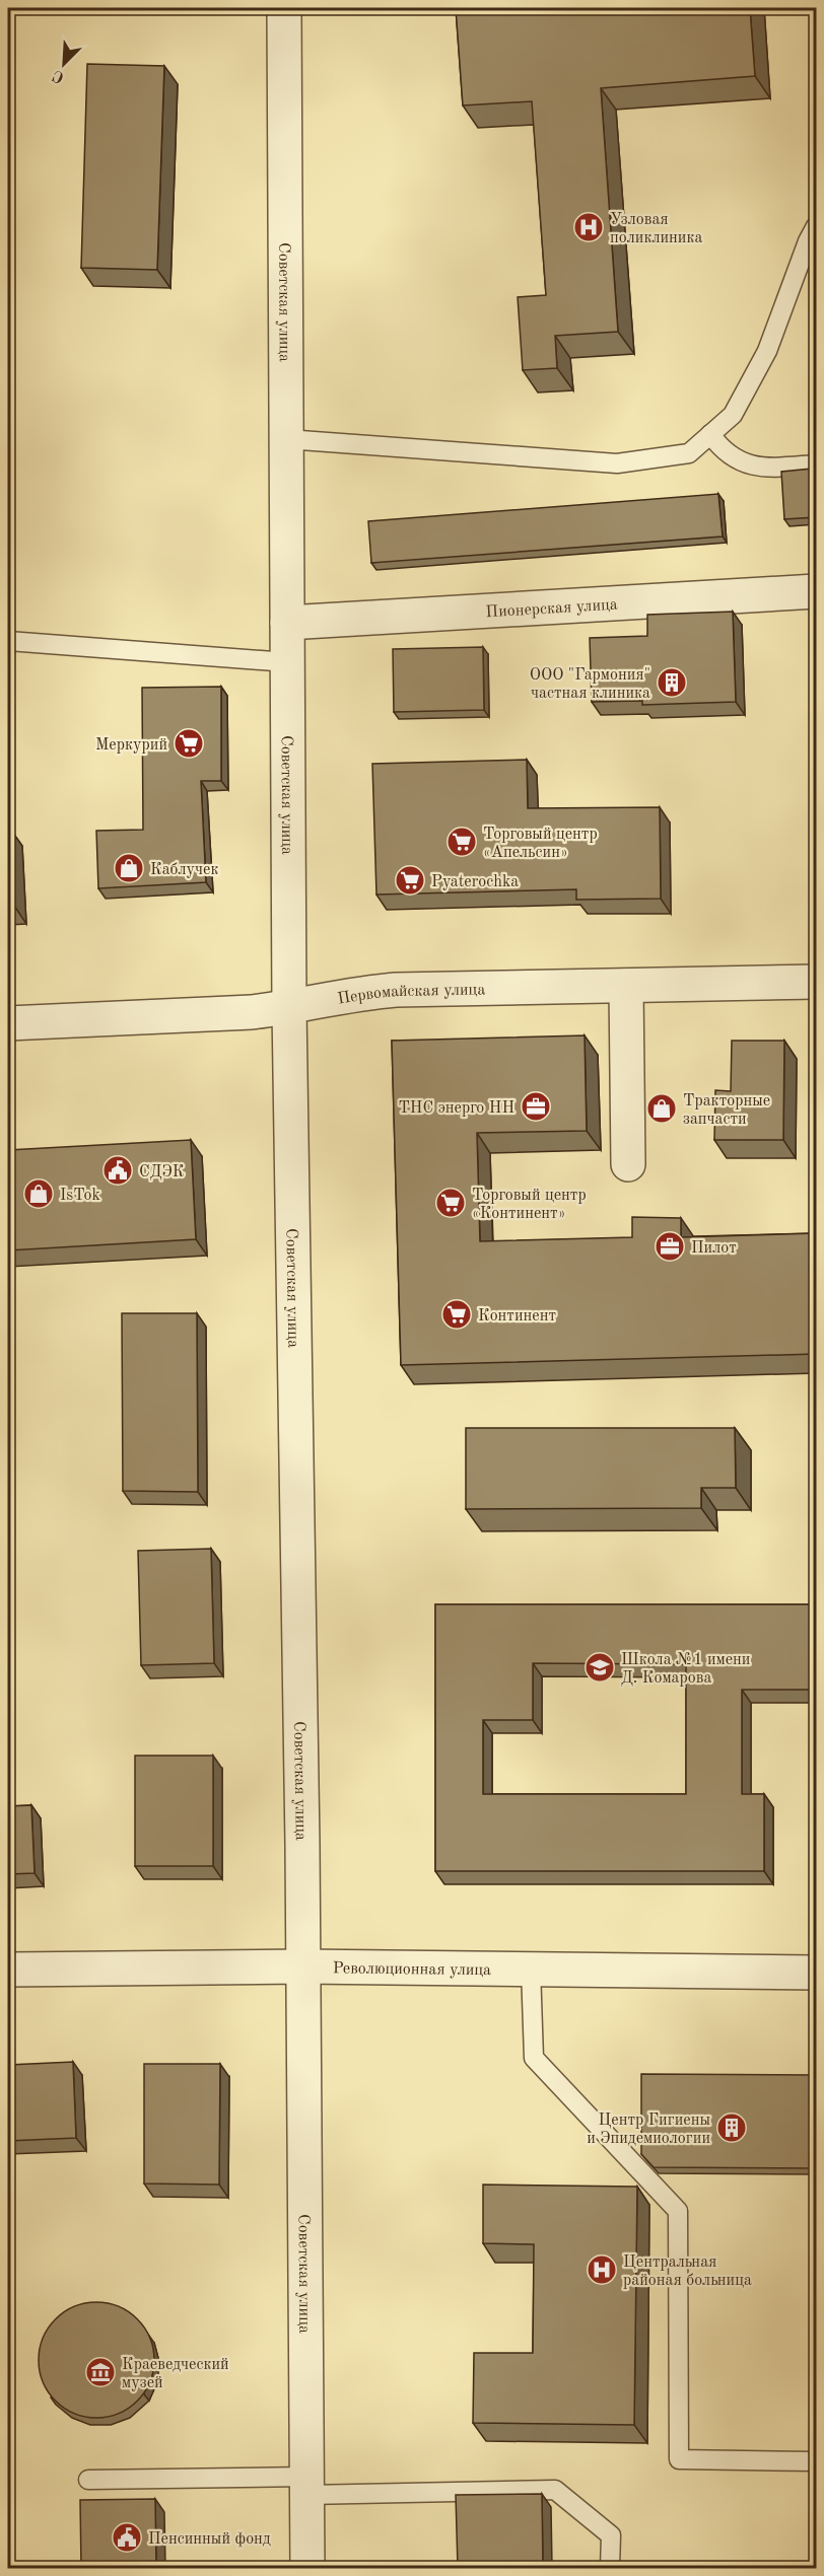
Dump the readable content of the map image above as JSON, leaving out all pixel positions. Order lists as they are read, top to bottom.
{
  "streets": {
    "street": [
      "Советская улица",
      "Пионерская улица",
      "Первомайская улица",
      "Революционная улица"
    ]
  },
  "crossings": [
    ["Советская улица", "Пионерская улица"],
    ["Советская улица", "Первомайская улица"],
    ["Советская улица", "Революционная улица"]
  ],
  "places": {
    "hospital": ["Узловая поликлиника", "Центральная районая больница"],
    "building": ["ООО \"Гармония\" частная клиника", "Центр Гигиены и Эпидемиологии"],
    "supermarket": [
      "Меркурий",
      "Торговый центр «Апельсин»",
      "Pyaterochka",
      "Торговый центр «Континент»",
      "Континент"
    ],
    "shop": ["Каблучек", "Тракторные запчасти", "IsTok"],
    "office": ["ТНС энерго НН", "Пилот"],
    "public building": ["СДЭК", "Пенсинный фонд"],
    "school or university": ["Школа №1 имени Д. Комарова"],
    "museum": ["Краеведческий музей"]
  },
  "north": "bottom left"
}
